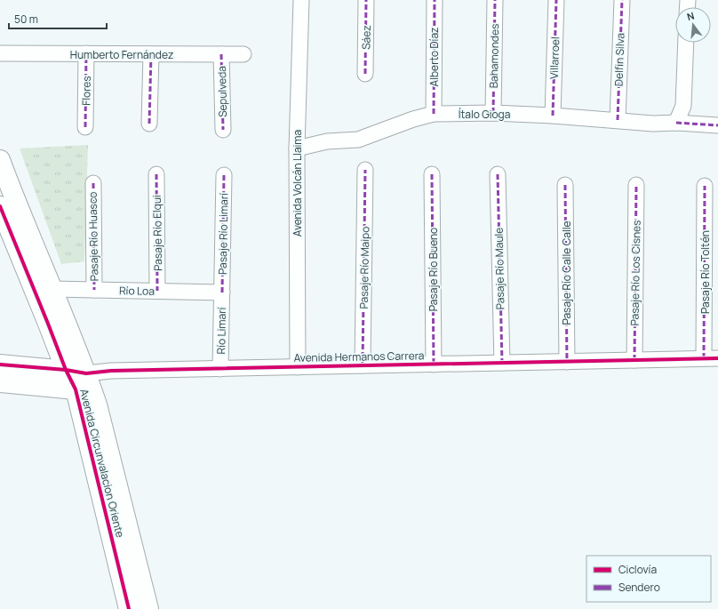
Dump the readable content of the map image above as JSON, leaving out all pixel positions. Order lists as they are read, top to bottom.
{
  "streets": {
    "street": [
      "Sáez",
      "Humberto Fernández",
      "Bahamondes",
      "Alberto Díaz",
      "Villarroel",
      "Delfin Silva",
      "Flores",
      "Sepulveda",
      "Ítalo Gioga",
      "Avenida Volcán Llaima",
      "Pasaje Río Elqui",
      "Pasaje Río Limarí",
      "Pasaje Río Huasco",
      "Pasaje Río Maipo",
      "Pasaje Río Maule",
      "Pasaje Río Bueno",
      "Pasaje Río Toltén",
      "Pasaje Río Calle Calle",
      "Pasaje Río Los Cisnes",
      "Río Loa",
      "Río Limarí",
      "Avenida Hermanos Carrera",
      "Avenida Circunvalacion Oriente"
    ]
  },
  "crossings": [
    ["Humberto Fernández", "Flores"],
    ["Humberto Fernández", "Sepulveda"],
    ["Bahamondes", "Ítalo Gioga"],
    ["Alberto Díaz", "Ítalo Gioga"],
    ["Villarroel", "Ítalo Gioga"],
    ["Delfin Silva", "Ítalo Gioga"],
    ["Ítalo Gioga", "Avenida Volcán Llaima"],
    ["Avenida Volcán Llaima", "Avenida Hermanos Carrera"],
    ["Pasaje Río Elqui", "Río Loa"],
    ["Pasaje Río Limarí", "Río Loa"],
    ["Pasaje Río Limarí", "Río Limarí"],
    ["Pasaje Río Huasco", "Río Loa"],
    ["Pasaje Río Maipo", "Avenida Hermanos Carrera"],
    ["Pasaje Río Maule", "Avenida Hermanos Carrera"],
    ["Pasaje Río Bueno", "Avenida Hermanos Carrera"],
    ["Pasaje Río Toltén", "Avenida Hermanos Carrera"],
    ["Pasaje Río Calle Calle", "Avenida Hermanos Carrera"],
    ["Pasaje Río Los Cisnes", "Avenida Hermanos Carrera"],
    ["Río Loa", "Río Limarí"],
    ["Río Loa", "Avenida Circunvalacion Oriente"],
    ["Río Limarí", "Avenida Hermanos Carrera"],
    ["Avenida Hermanos Carrera", "Avenida Circunvalacion Oriente"]
  ],
  "legend": ["Ciclovía", "Sendero"],
  "scale_bar": "50 m",
  "north": "top"
}
